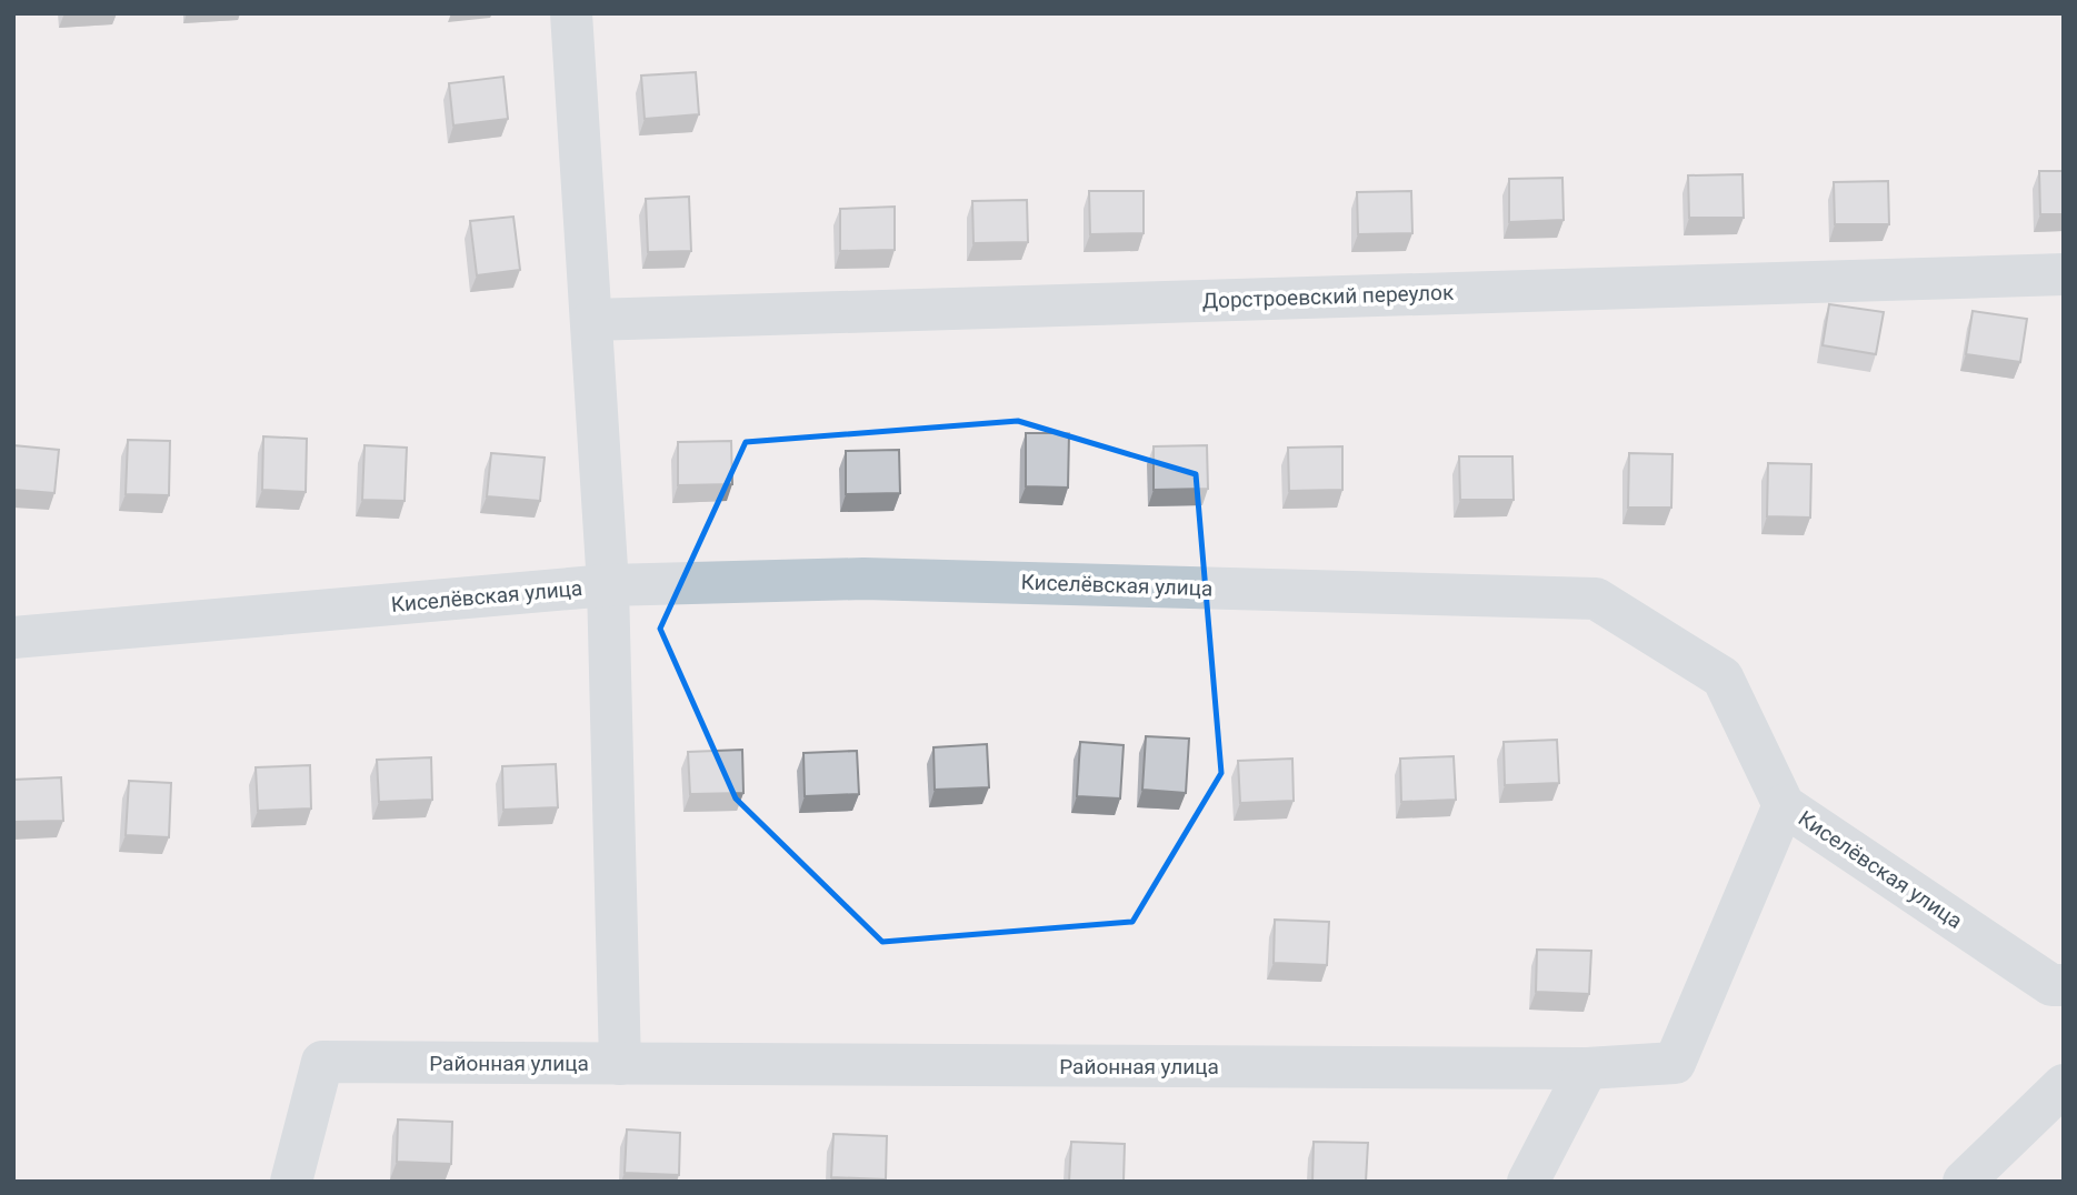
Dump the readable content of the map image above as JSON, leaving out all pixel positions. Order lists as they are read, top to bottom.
{
  "streets": {
    "street": ["Дорстроевский переулок", "Киселёвская улица", "Районная улица"]
  },
  "crossings": [
    ["Киселёвская улица", "Районная улица"]
  ]
}
